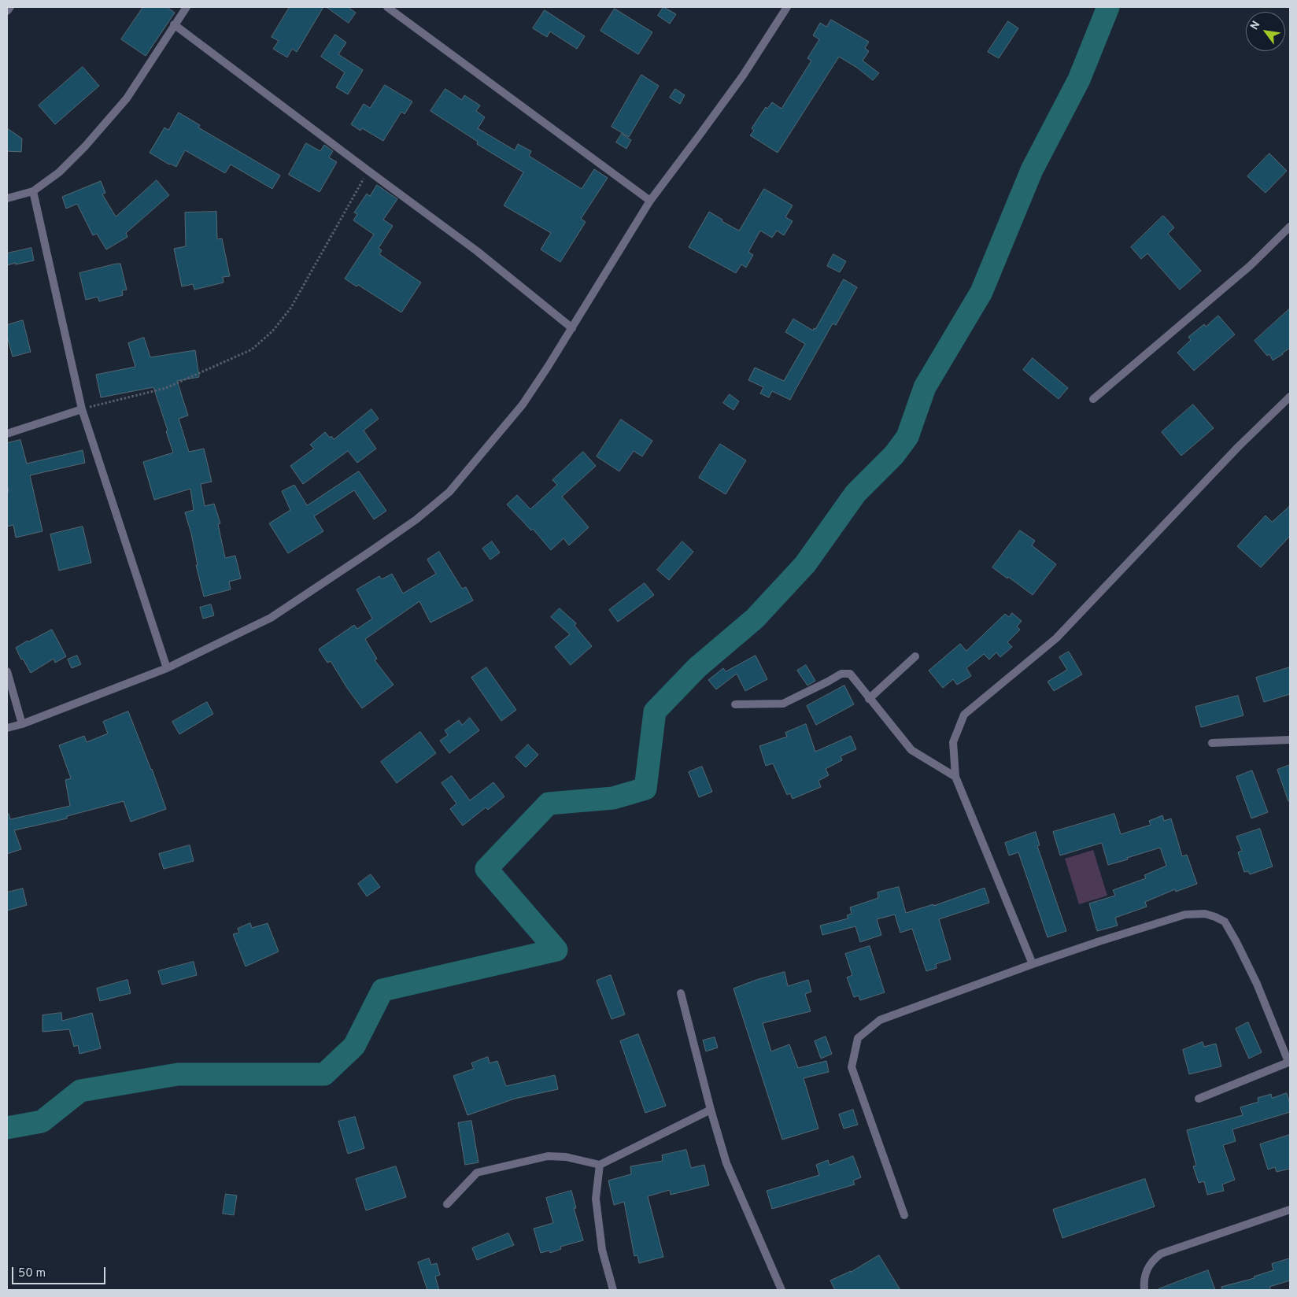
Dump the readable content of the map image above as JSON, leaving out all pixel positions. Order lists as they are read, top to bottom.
{
  "scale_bar": "50 m",
  "north": "top left"
}
